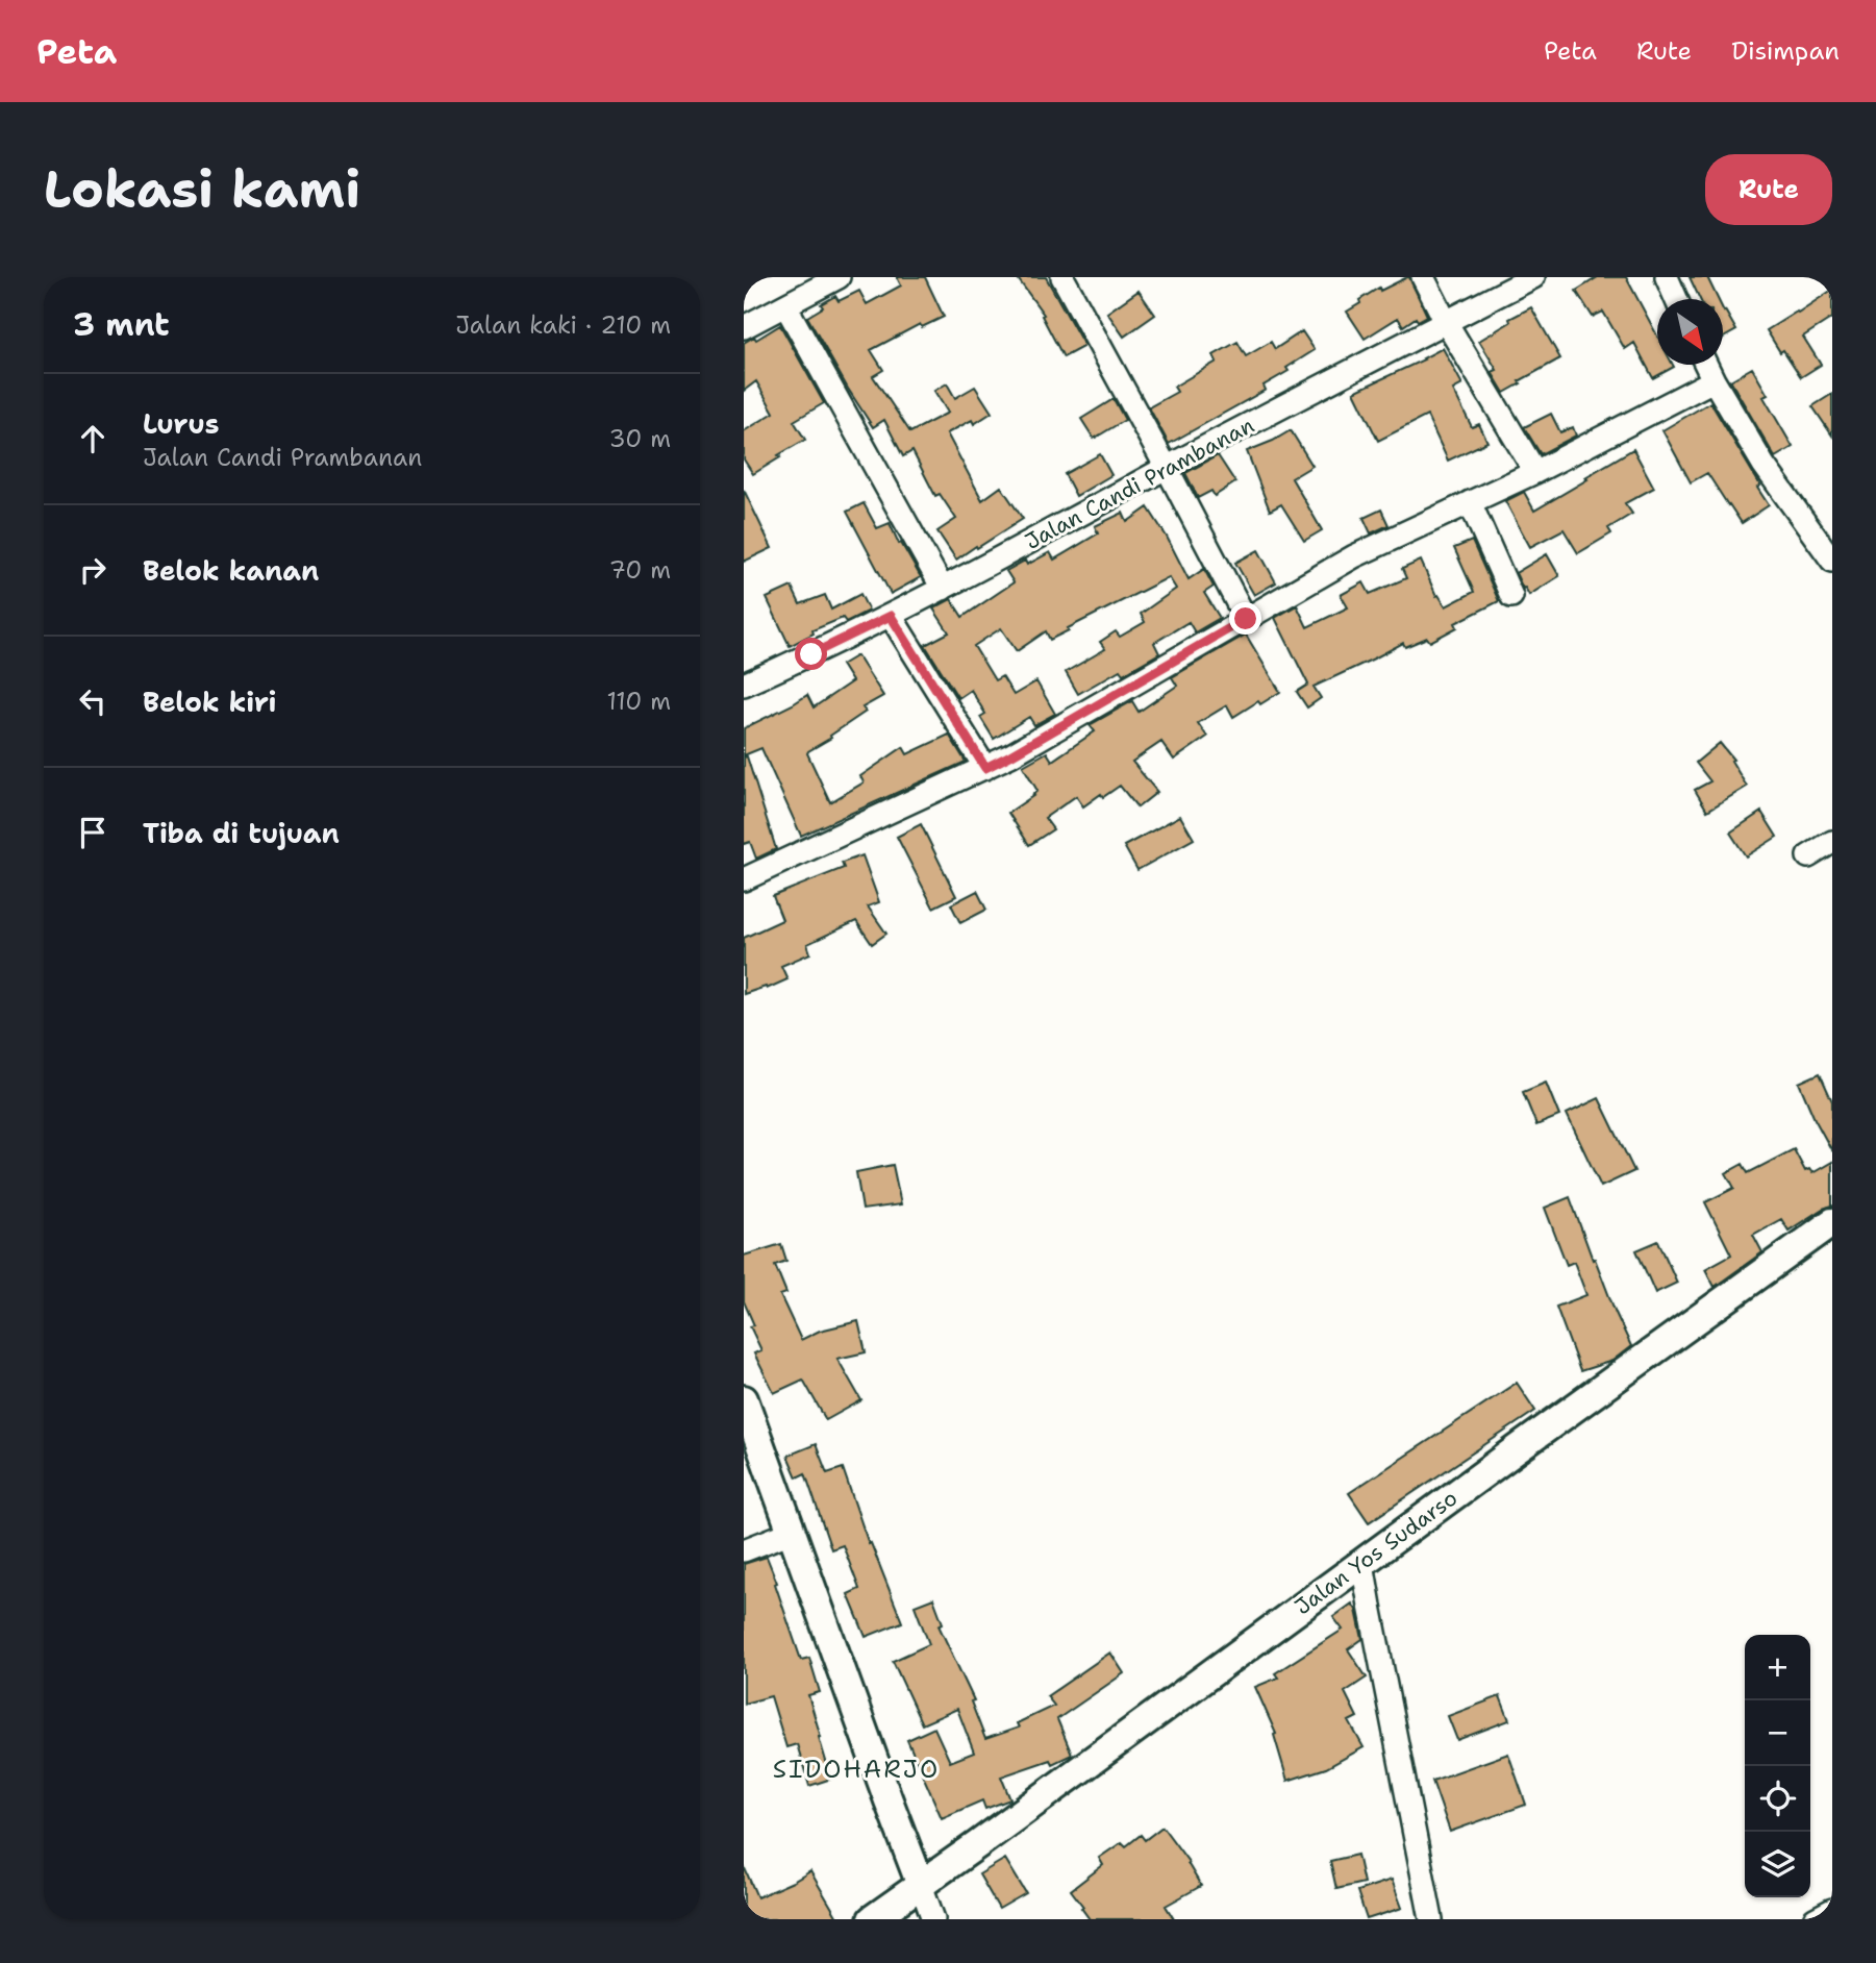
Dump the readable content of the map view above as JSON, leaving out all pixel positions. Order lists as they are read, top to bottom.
{
  "streets": {
    "main road": ["Jalan Yos Sudarso"],
    "street": ["Jalan Candi Prambanan"]
  },
  "districts": ["SIDOHARJO"],
  "north": "bottom right",
  "page": {
    "header": "Peta",
    "nav": ["Peta", "Rute", "Disimpan"],
    "buttons": "Rute",
    "title": "Lokasi kami",
    "heading": ["3 mnt", "Jalan kaki · 210 m"],
    "list": [
      ["Lurus", "Jalan Candi Prambanan", "30 m"],
      ["Belok kanan", "70 m"],
      ["Belok kiri", "110 m"],
      "Tiba di tujuan"
    ],
    "map_buttons": ["+", "−"]
  }
}
